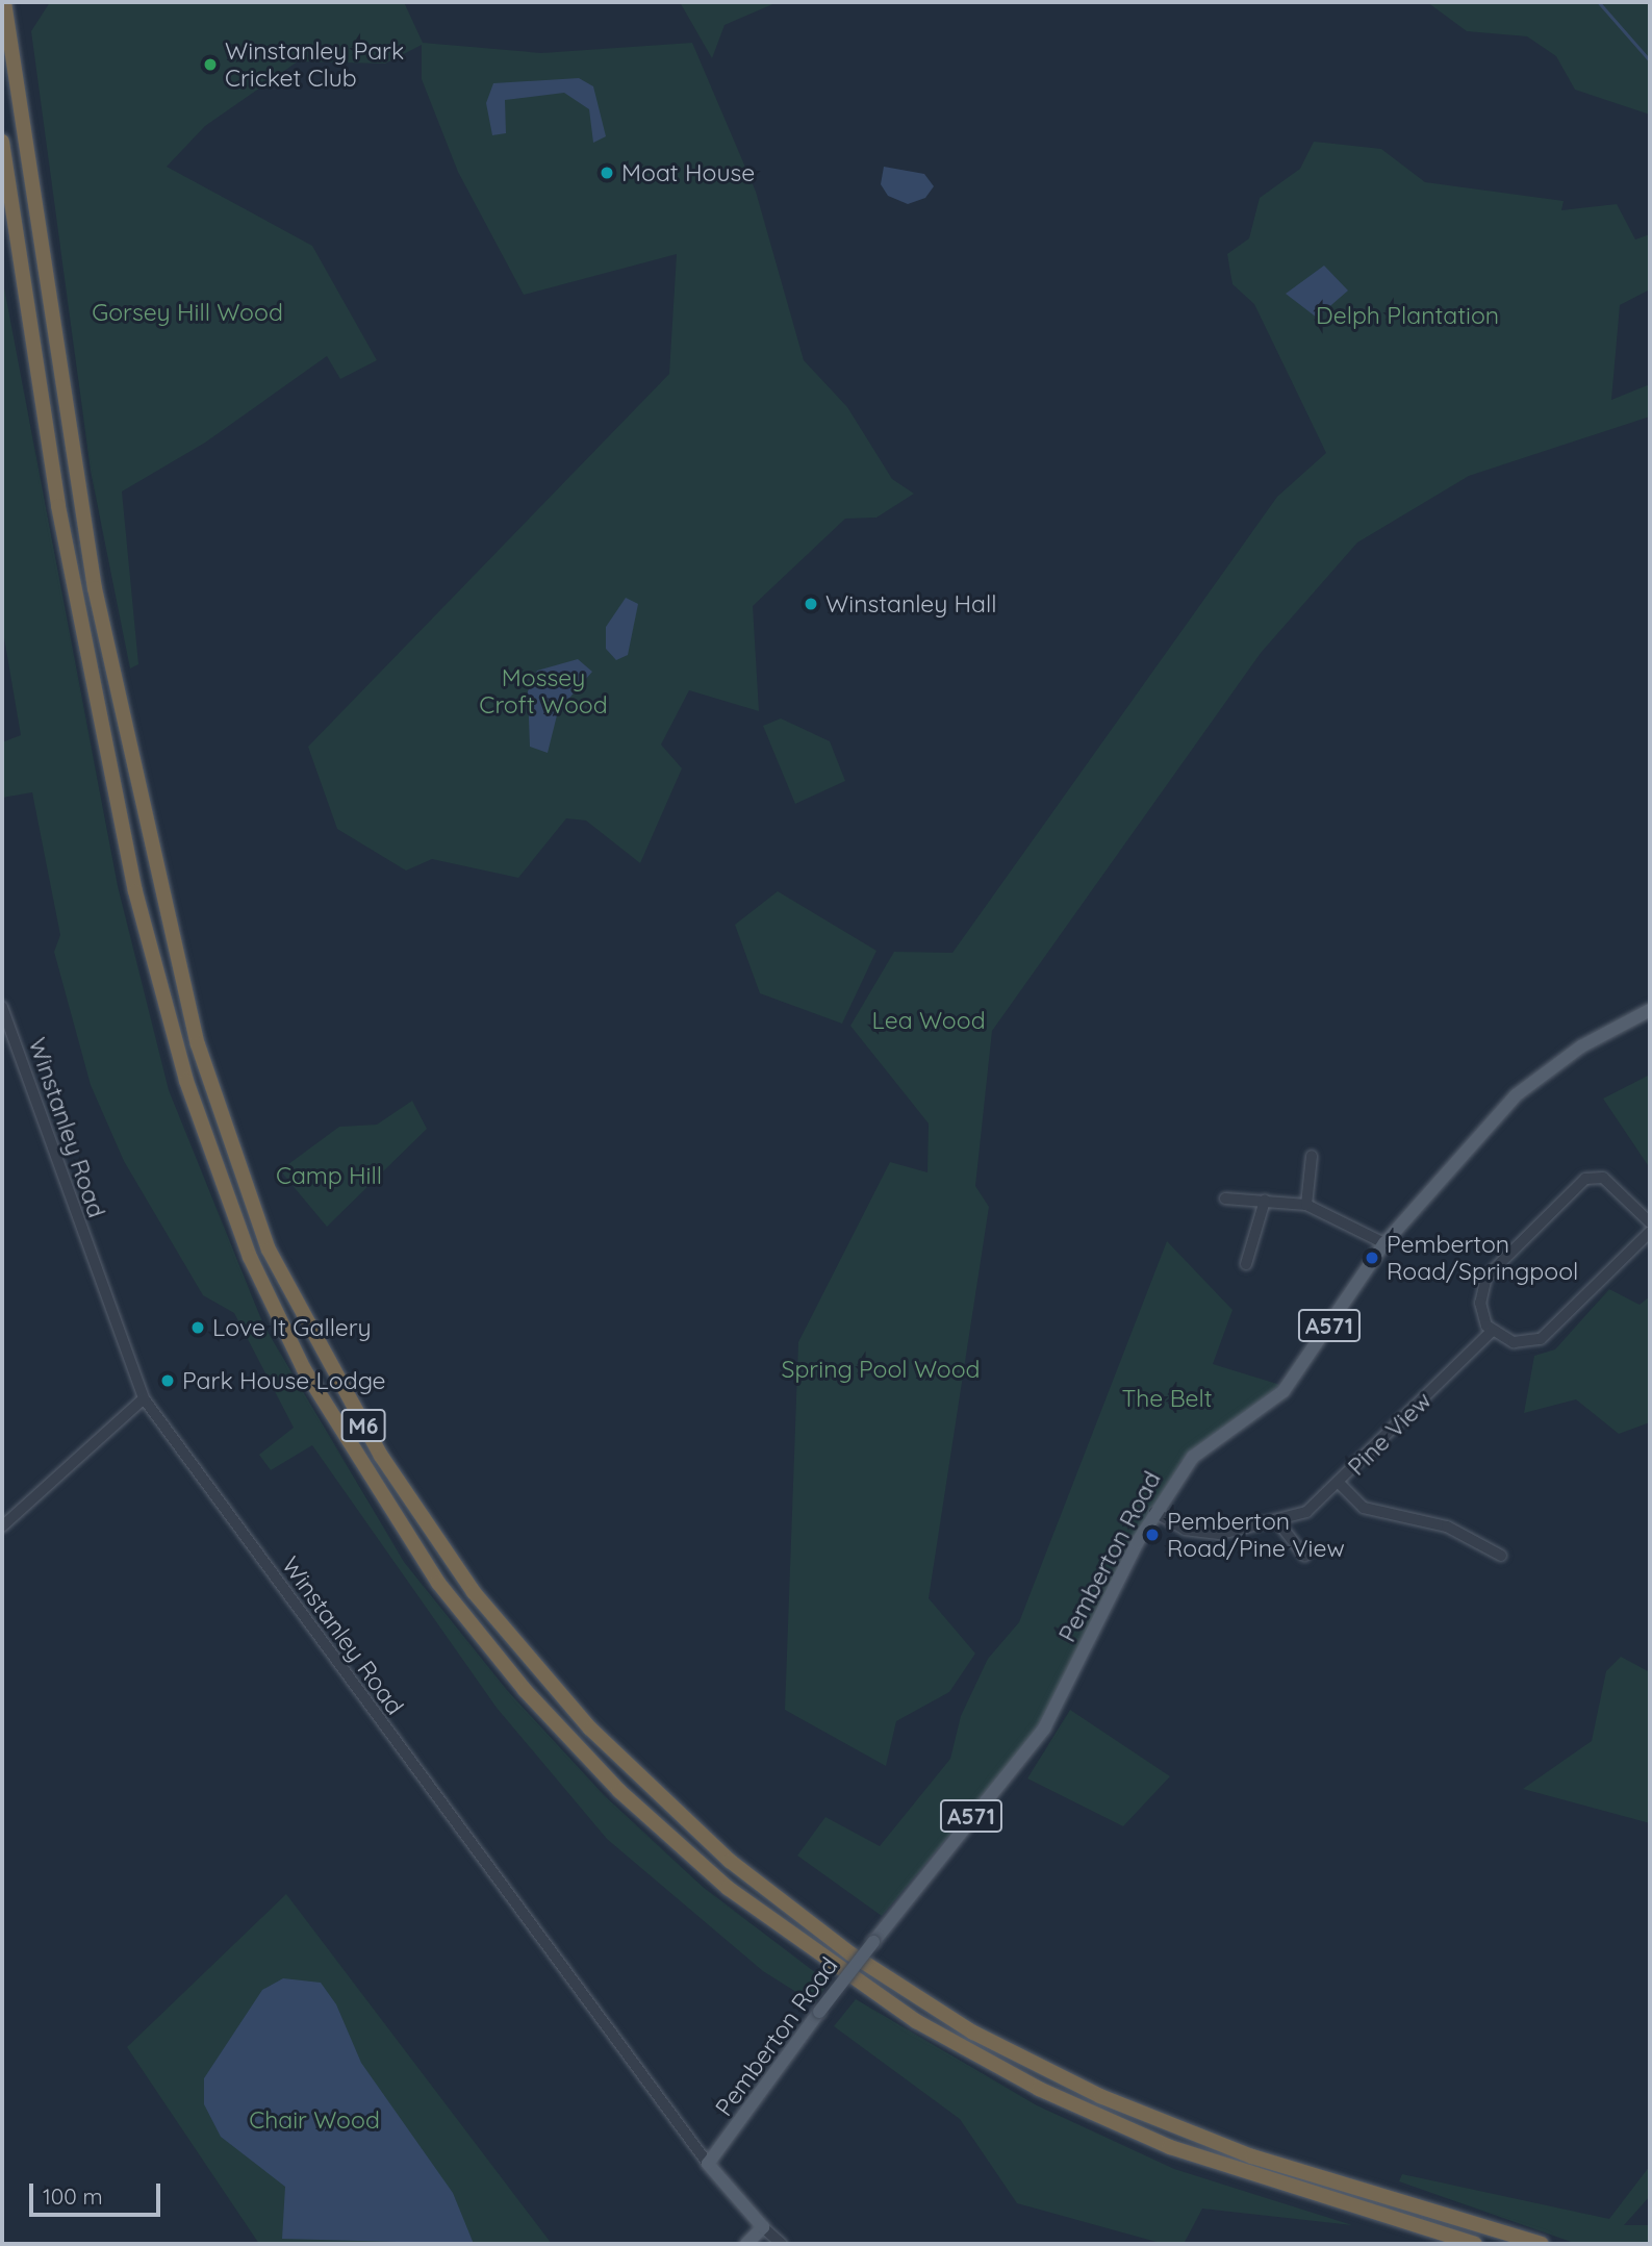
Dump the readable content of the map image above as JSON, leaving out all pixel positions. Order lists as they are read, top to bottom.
{
  "streets": {
    "highway": ["M6"],
    "main road": ["Winstanley Road", "A571", "Pemberton Road"],
    "street": ["Pine View"]
  },
  "crossings": [
    ["Winstanley Road", "Pemberton Road"],
    ["Pine View", "Pemberton Road"]
  ],
  "parks": [
    "Gorsey Hill Wood",
    "Delph Plantation",
    "Mossey Croft Wood",
    "Lea Wood",
    "Camp Hill",
    "Spring Pool Wood",
    "The Belt",
    "Chair Wood"
  ],
  "places": [
    "Winstanley Park Cricket Club",
    "Moat House",
    "Winstanley Hall",
    "Pemberton Road/Springpool",
    "Love It Gallery",
    "Park House Lodge",
    "Pemberton Road/Pine View"
  ],
  "scale_bar": "100 m"
}
